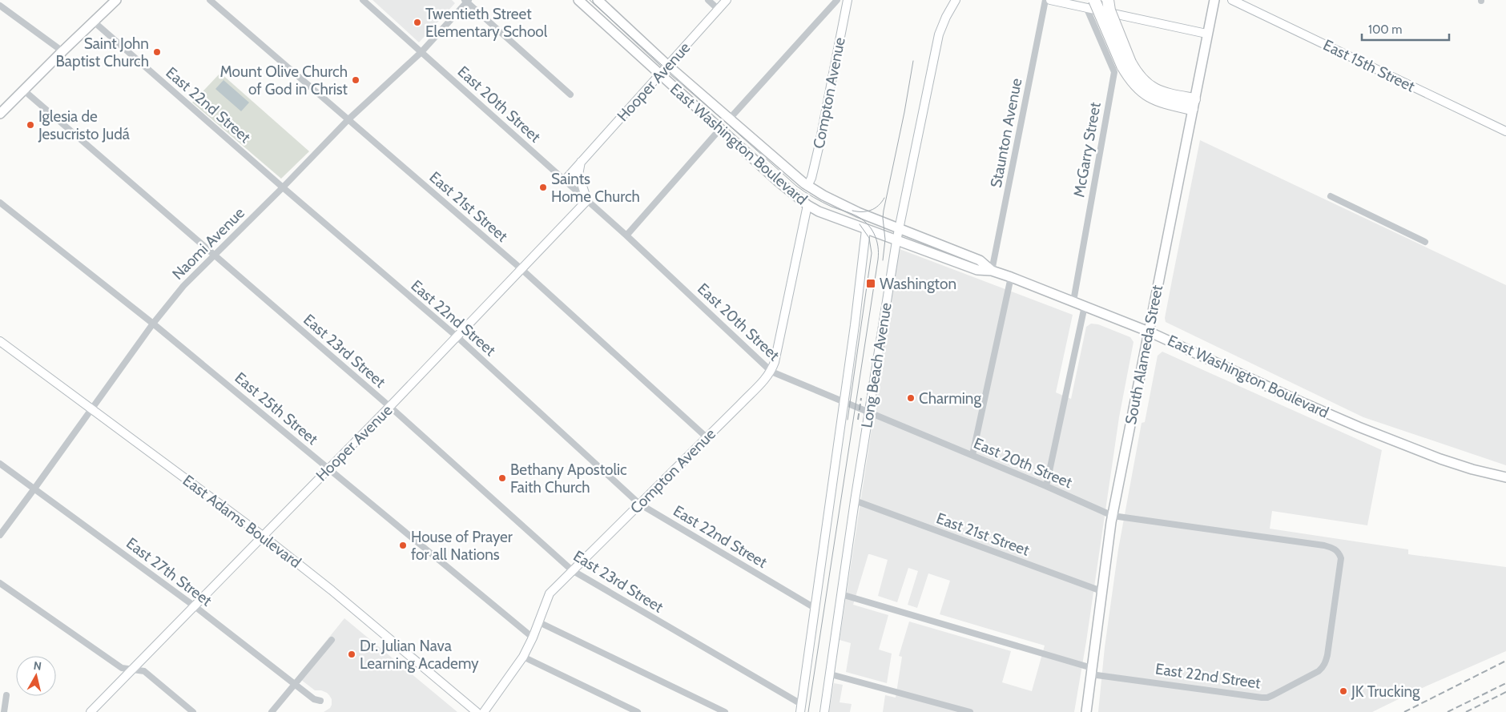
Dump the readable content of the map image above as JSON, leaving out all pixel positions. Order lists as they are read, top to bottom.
{
  "streets": {
    "main road": ["East Washington Boulevard", "South Alameda Street"],
    "street": [
      "East 15th Street",
      "Hooper Avenue",
      "Compton Avenue",
      "East 20th Street",
      "East 22nd Street",
      "Staunton Avenue",
      "McGarry Street",
      "East 21st Street",
      "Naomi Avenue",
      "East 23rd Street",
      "Long Beach Avenue",
      "East 25th Street",
      "East Adams Boulevard",
      "East 27th Street"
    ]
  },
  "crossings": [
    ["Hooper Avenue", "East 20th Street"],
    ["Hooper Avenue", "East 22nd Street"],
    ["Hooper Avenue", "East Washington Boulevard"],
    ["Hooper Avenue", "East 21st Street"],
    ["Hooper Avenue", "East 23rd Street"],
    ["Hooper Avenue", "East 25th Street"],
    ["Hooper Avenue", "East Adams Boulevard"],
    ["Hooper Avenue", "East 27th Street"],
    ["Compton Avenue", "East 20th Street"],
    ["Compton Avenue", "East 22nd Street"],
    ["Compton Avenue", "East Washington Boulevard"],
    ["Compton Avenue", "East 21st Street"],
    ["Compton Avenue", "East 23rd Street"],
    ["Compton Avenue", "East 25th Street"],
    ["East 20th Street", "East 22nd Street"],
    ["East 20th Street", "Naomi Avenue"],
    ["East 20th Street", "South Alameda Street"],
    ["East 20th Street", "Long Beach Avenue"],
    ["East 22nd Street", "Naomi Avenue"],
    ["East 22nd Street", "South Alameda Street"],
    ["East 22nd Street", "Long Beach Avenue"],
    ["Staunton Avenue", "East Washington Boulevard"],
    ["East Washington Boulevard", "McGarry Street"],
    ["East Washington Boulevard", "South Alameda Street"],
    ["East Washington Boulevard", "Long Beach Avenue"],
    ["East 21st Street", "Naomi Avenue"],
    ["East 21st Street", "South Alameda Street"],
    ["East 21st Street", "Long Beach Avenue"],
    ["Naomi Avenue", "East 23rd Street"],
    ["Naomi Avenue", "East 25th Street"],
    ["Naomi Avenue", "East Adams Boulevard"],
    ["Naomi Avenue", "East 27th Street"],
    ["East 23rd Street", "Long Beach Avenue"]
  ],
  "places": {
    "other": [
      "Twentieth Street Elementary School",
      "Saint John Baptist Church",
      "Mount Olive Church of God in Christ",
      "Iglesia de Jesucristo Judá",
      "Saints Home Church",
      "Charming",
      "Bethany Apostolic Faith Church",
      "House of Prayer for all Nations",
      "Dr. Julian Nava Learning Academy",
      "JK Trucking"
    ],
    "transit": ["Washington"]
  },
  "scale_bar": "100 m",
  "north": "top"
}
